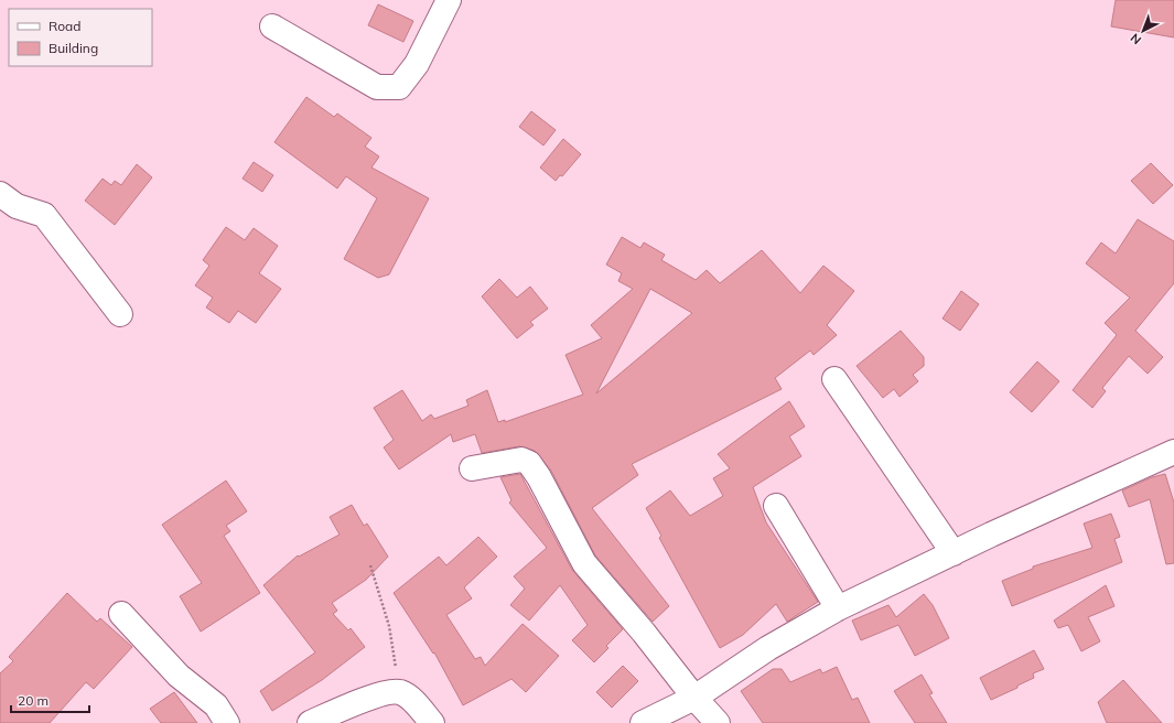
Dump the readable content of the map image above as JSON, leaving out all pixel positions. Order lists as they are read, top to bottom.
{
  "legend": ["Road", "Building"],
  "scale_bar": "20 m",
  "north": "bottom left"
}
